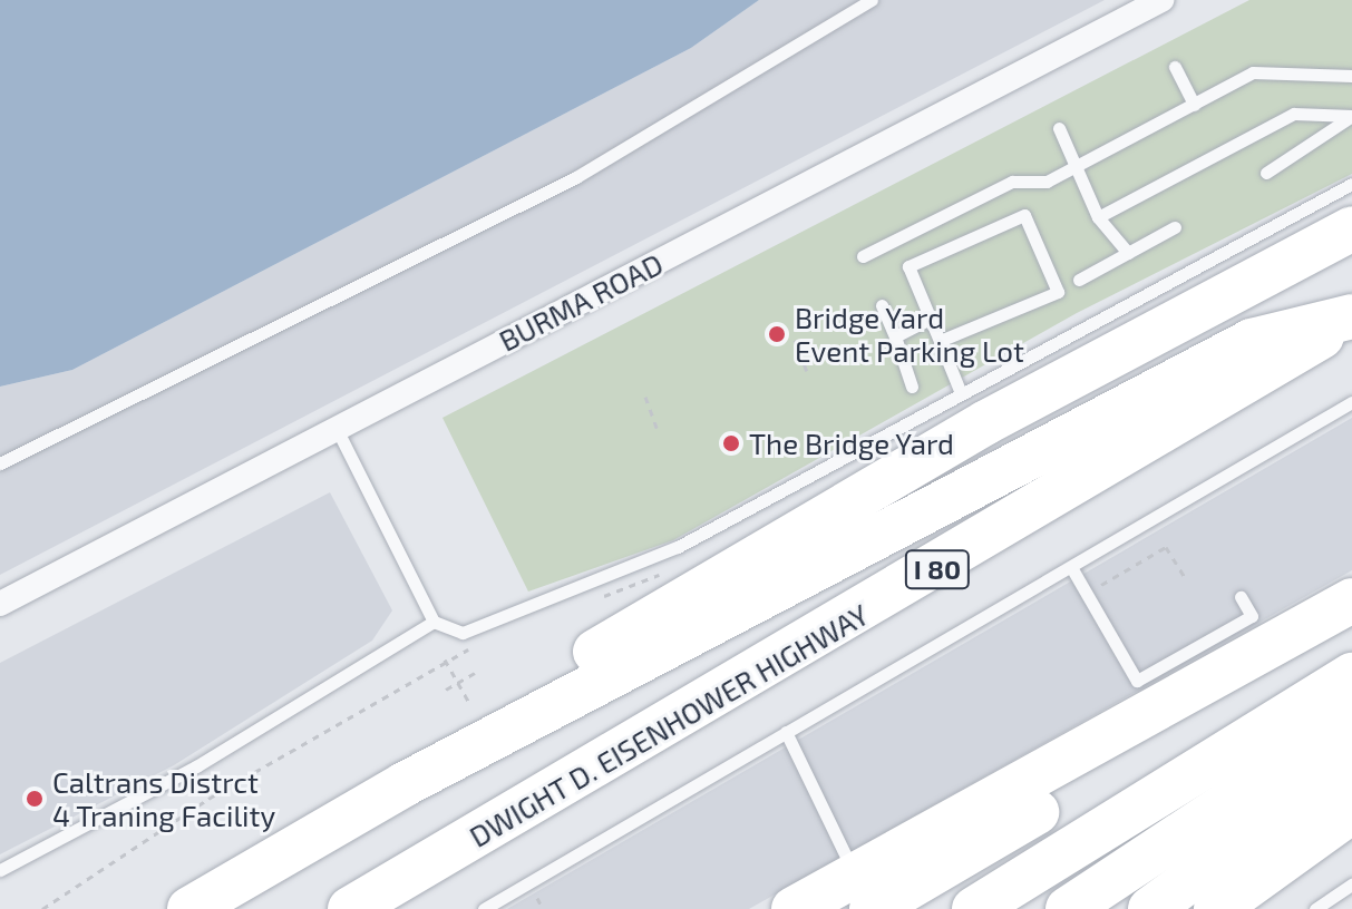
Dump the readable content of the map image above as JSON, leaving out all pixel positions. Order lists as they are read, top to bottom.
{
  "streets": {
    "highway": ["I 80", "DWIGHT D. EISENHOWER HIGHWAY"],
    "street": ["BURMA ROAD"]
  },
  "places": ["Bridge Yard Event Parking Lot", "The Bridge Yard", "Caltrans Distrct 4 Traning Facility"]
}
